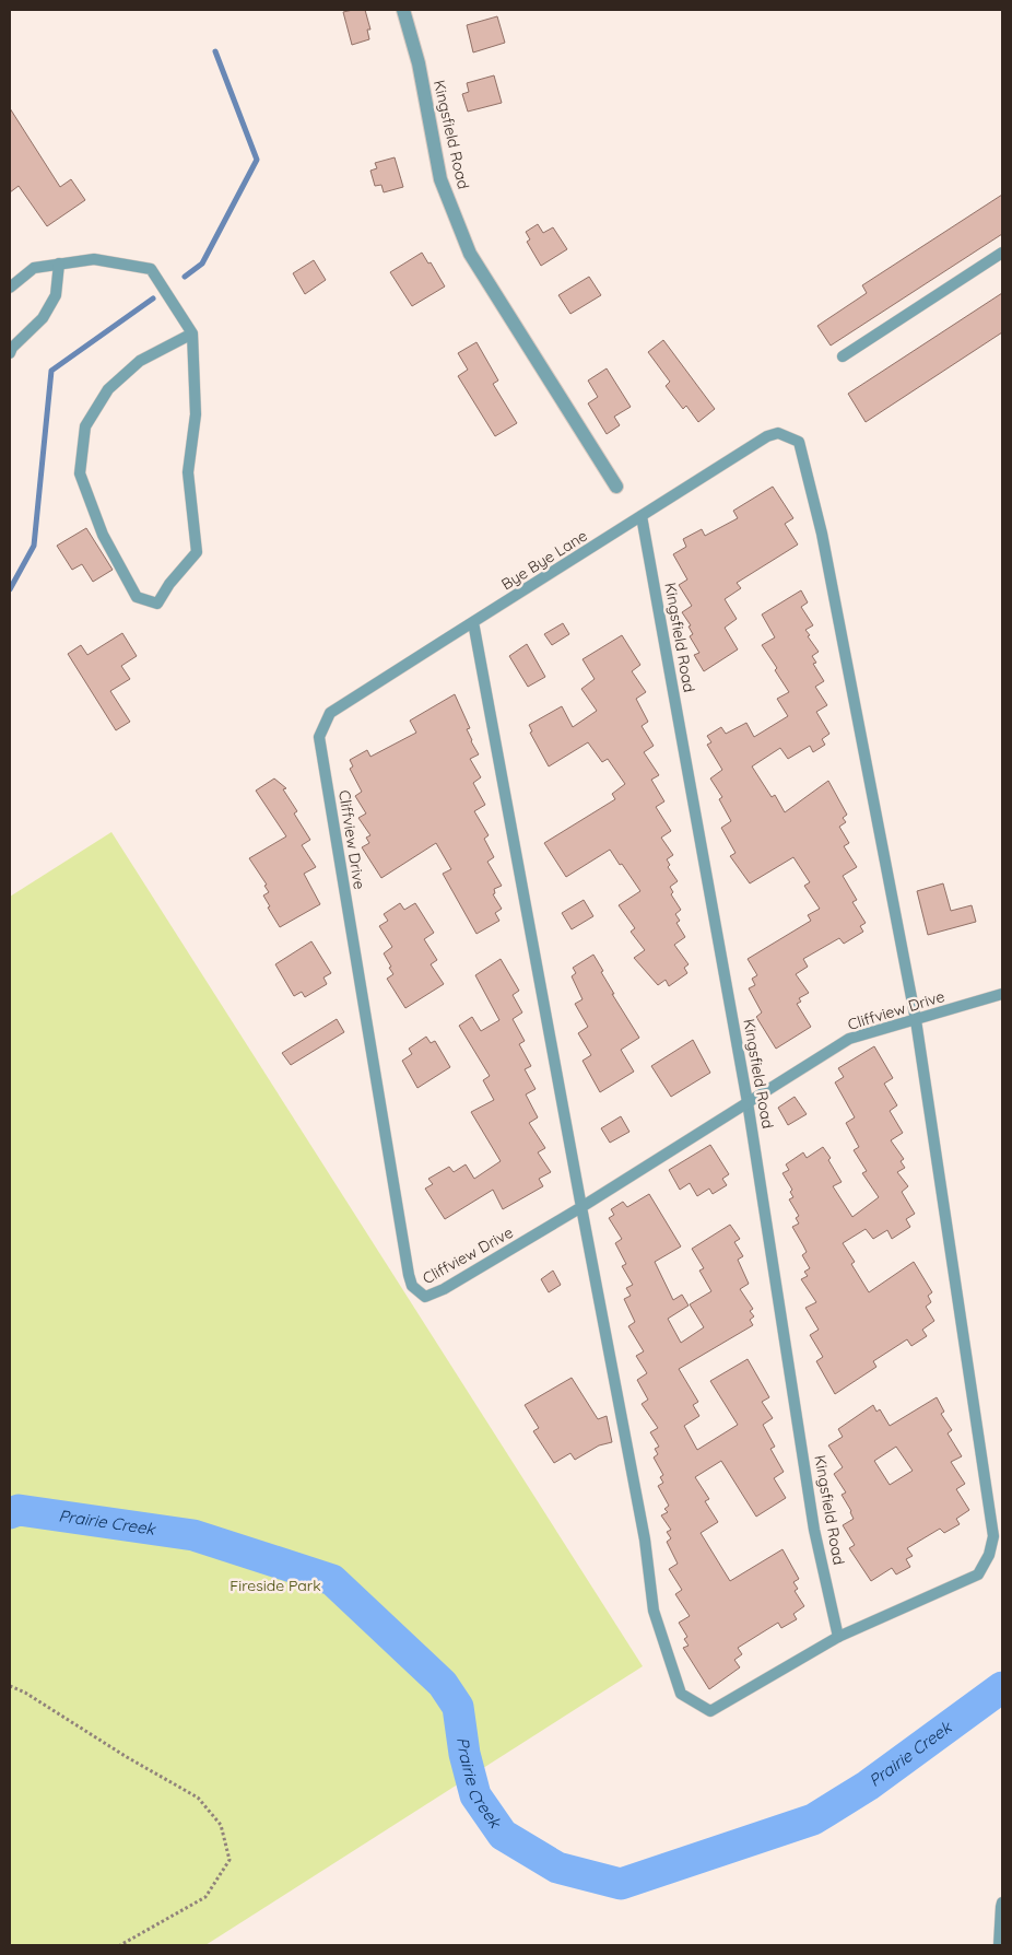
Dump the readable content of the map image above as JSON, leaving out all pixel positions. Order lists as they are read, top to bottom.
{
  "streets": {
    "street": ["Kingsfield Road"],
    "lane": ["Bye Bye Lane", "Cliffview Drive"]
  },
  "crossings": [
    ["Kingsfield Road", "Bye Bye Lane"],
    ["Kingsfield Road", "Cliffview Drive"],
    ["Bye Bye Lane", "Cliffview Drive"]
  ],
  "water": ["Prairie Creek"],
  "parks": ["Fireside Park"]
}
